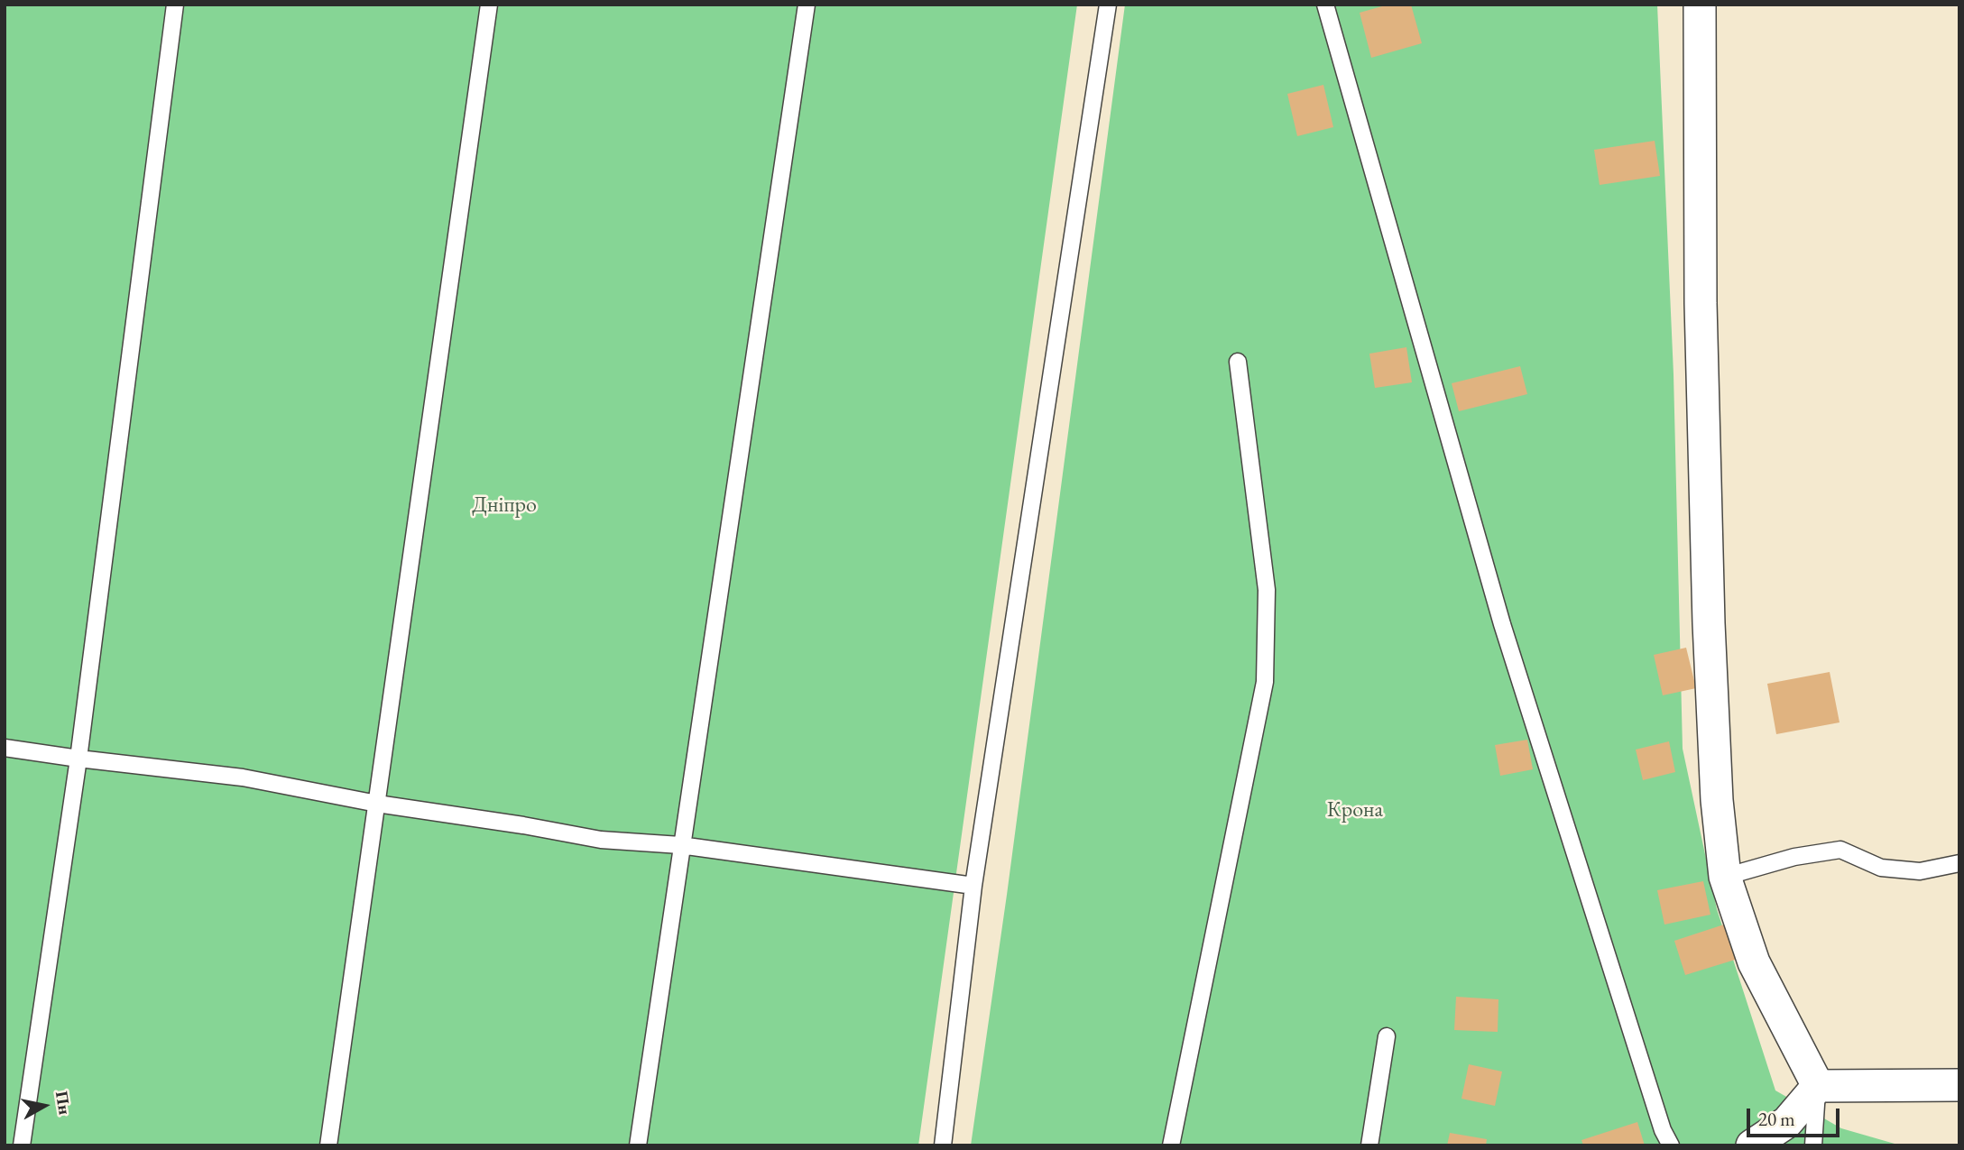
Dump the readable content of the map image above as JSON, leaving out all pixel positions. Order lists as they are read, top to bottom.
{
  "parks": ["Дніпро", "Крона"],
  "scale_bar": "20 m",
  "north": "right"
}
